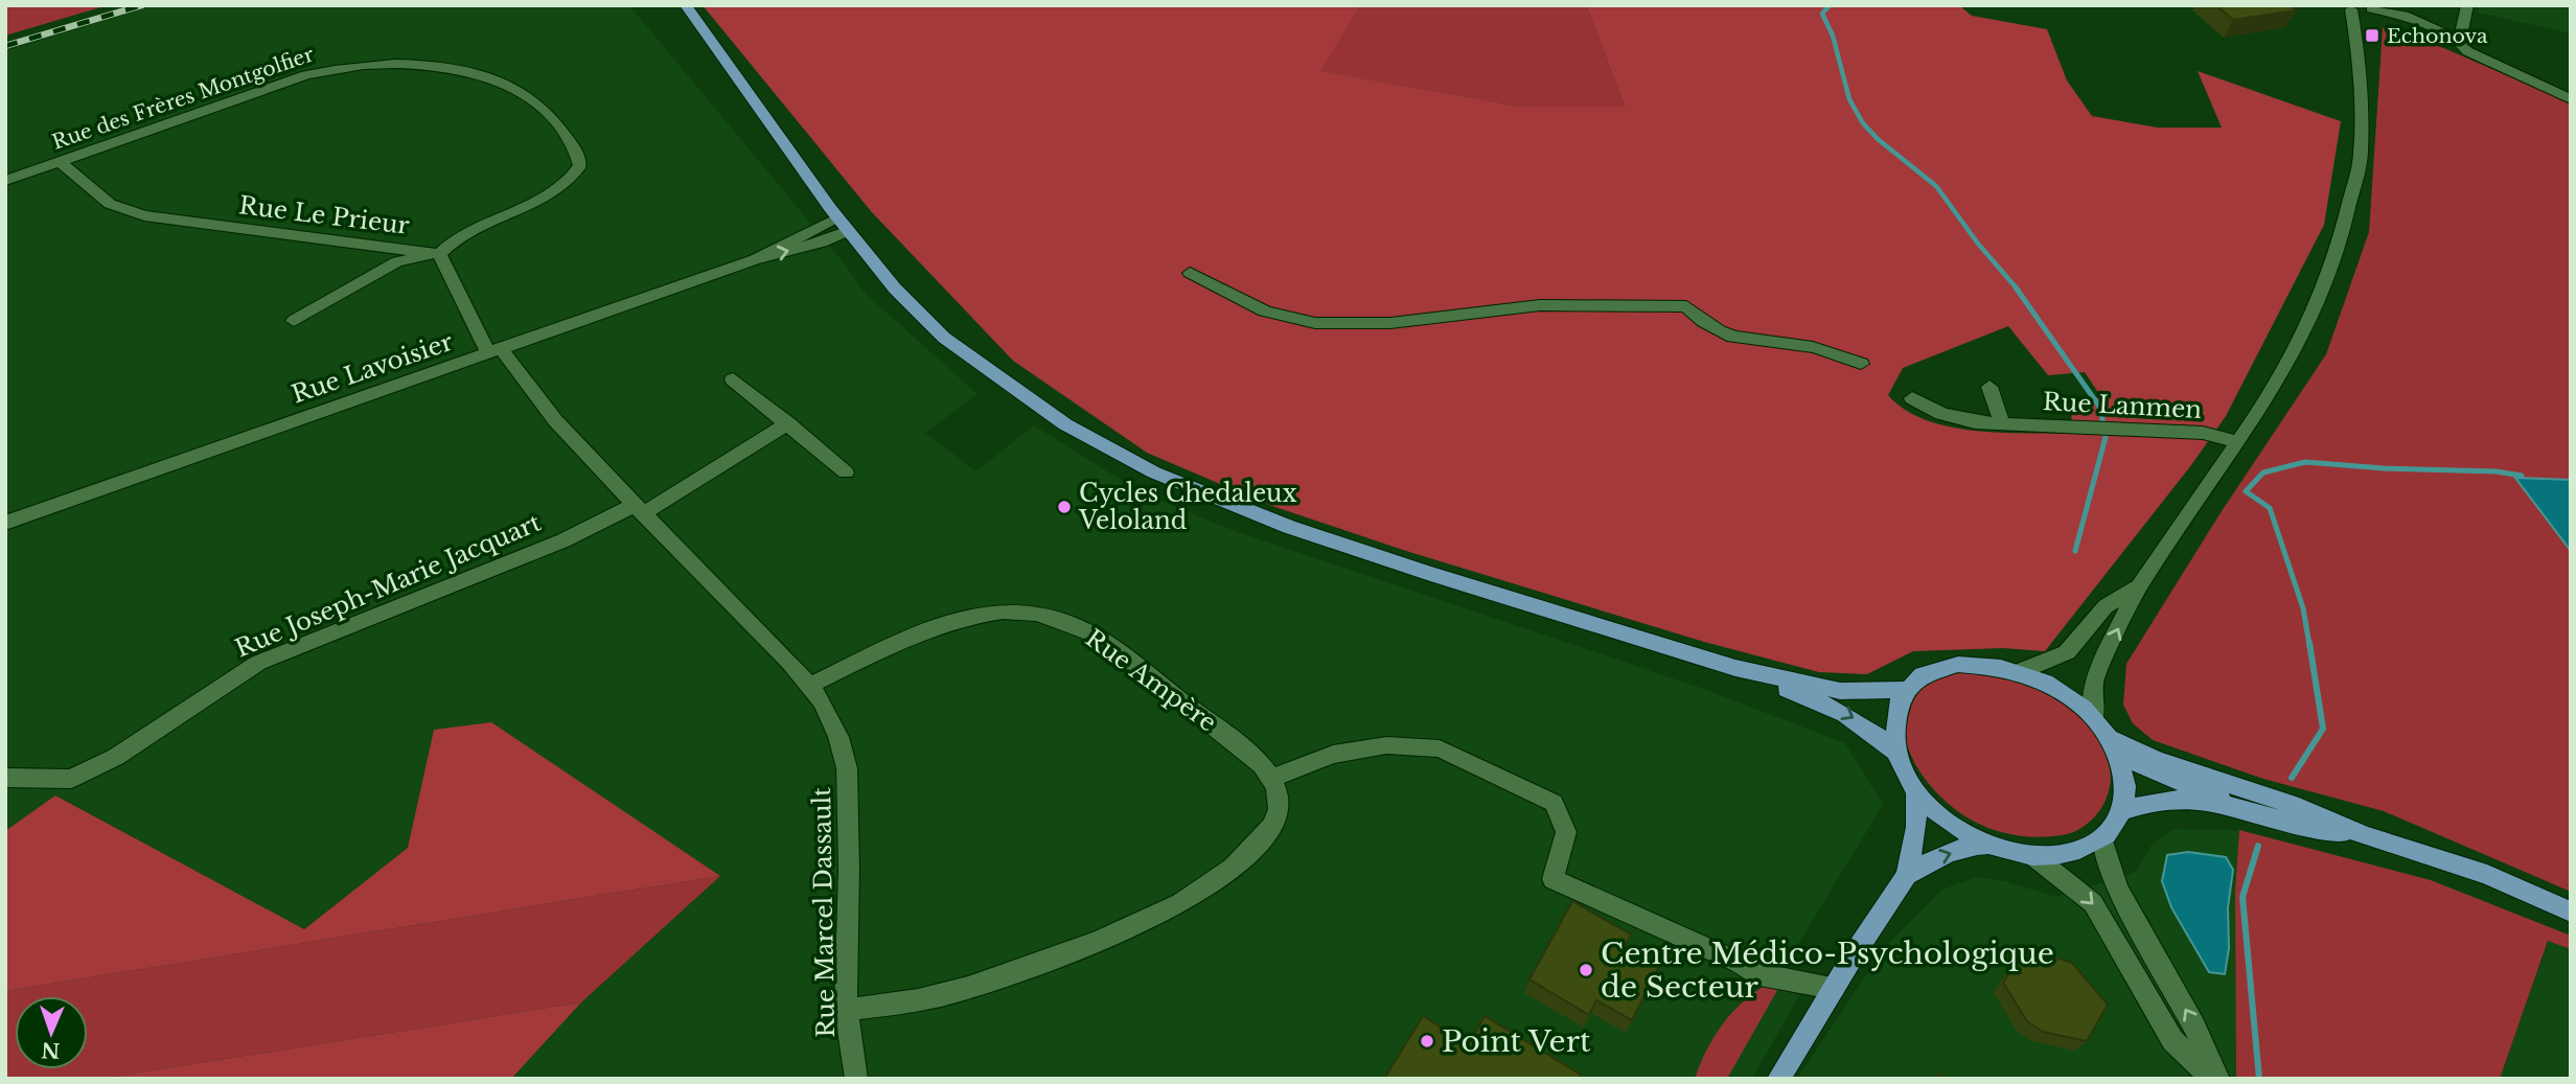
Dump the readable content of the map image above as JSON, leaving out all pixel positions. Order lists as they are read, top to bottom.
{
  "streets": {
    "street": [
      "Rue des Frères Montgolfier",
      "Rue Le Prieur",
      "Rue Lavoisier",
      "Rue Lanmen",
      "Rue Joseph-Marie Jacquart",
      "Rue Ampère",
      "Rue Marcel Dassault"
    ]
  },
  "crossings": [
    ["Rue des Frères Montgolfier", "Rue Le Prieur"],
    ["Rue Lavoisier", "Rue Marcel Dassault"],
    ["Rue Joseph-Marie Jacquart", "Rue Marcel Dassault"],
    ["Rue Ampère", "Rue Marcel Dassault"]
  ],
  "places": {
    "transit": ["Echonova"],
    "other": ["Cycles Chedaleux Veloland", "Centre Médico-Psychologique de Secteur", "Point Vert"]
  },
  "north": "bottom"
}
